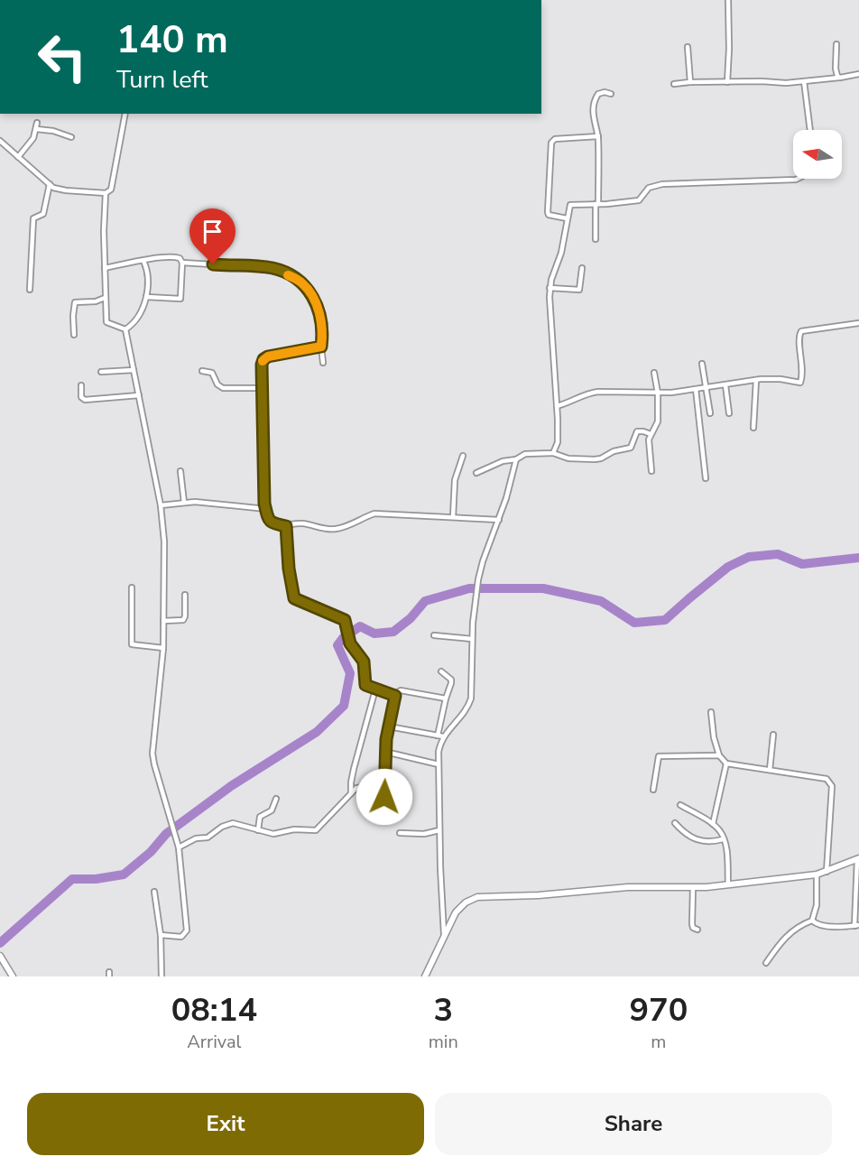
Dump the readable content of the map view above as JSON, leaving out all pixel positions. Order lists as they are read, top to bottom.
{
  "north": "left",
  "page": {
    "turn": ["140 m", "Turn left"],
    "eta": [
      "08:14",
      "Arrival",
      "3",
      "min",
      "970",
      "m"
    ],
    "buttons": ["Exit", "Share"]
  }
}
